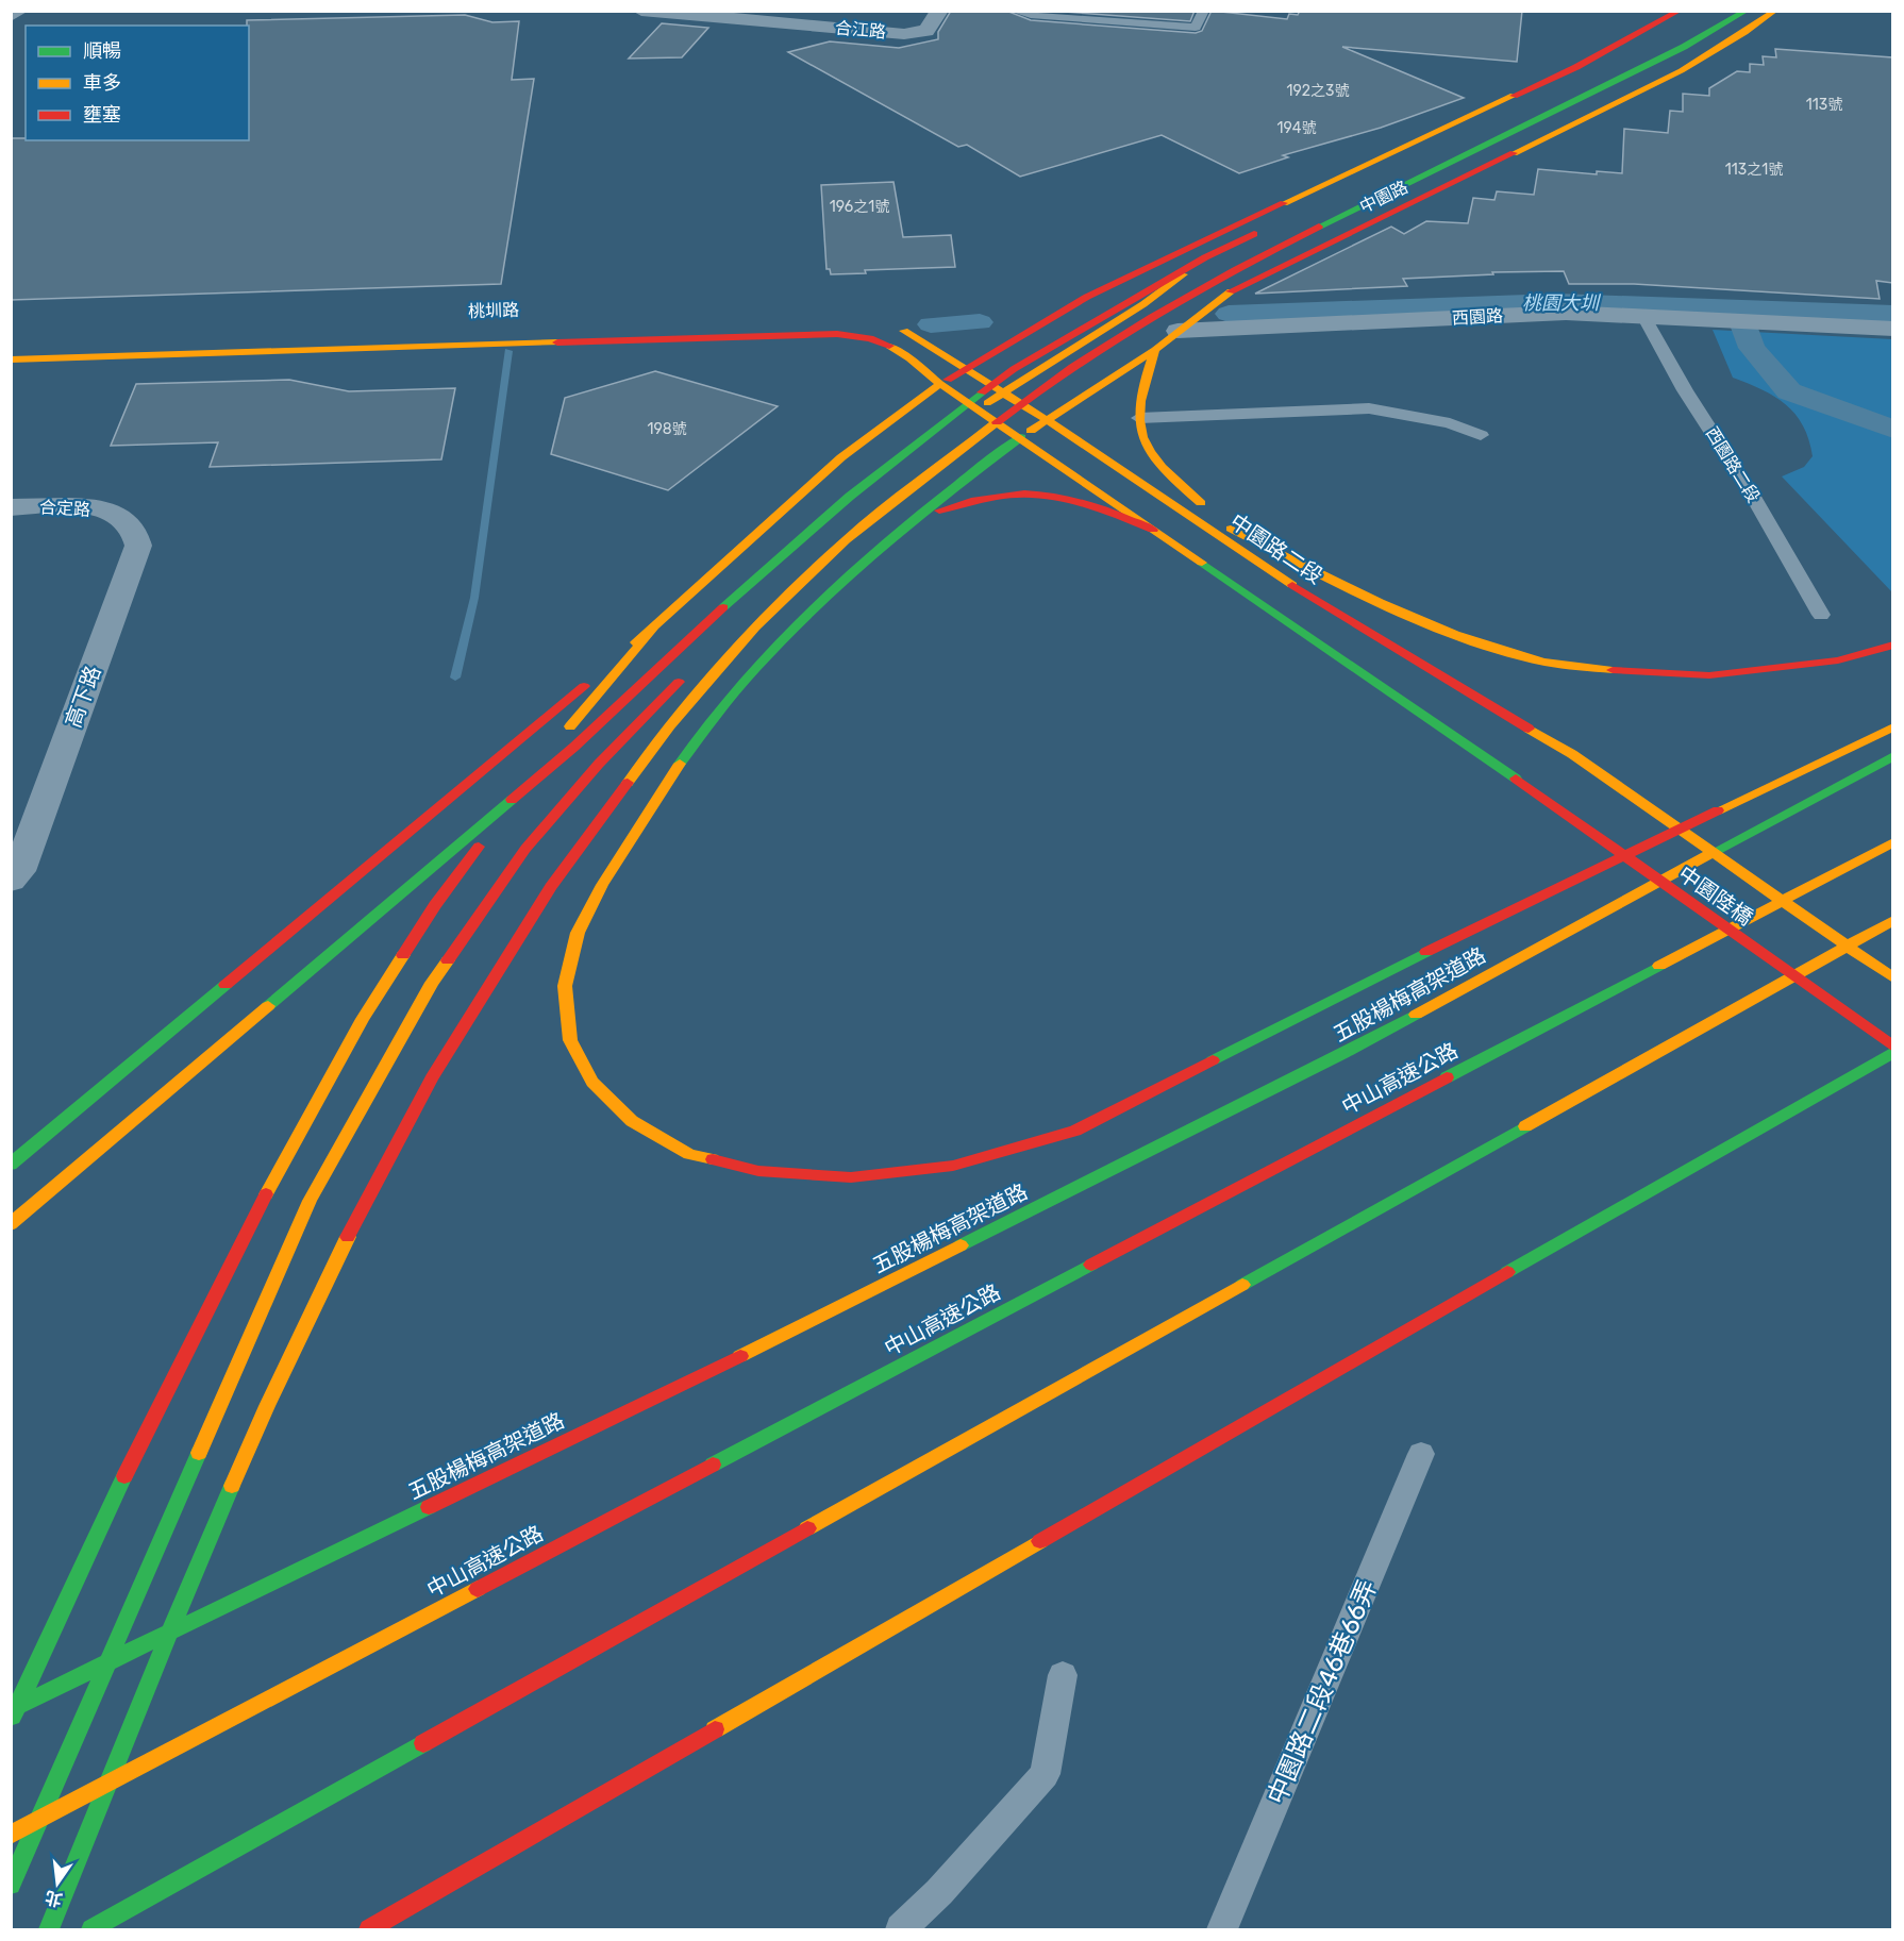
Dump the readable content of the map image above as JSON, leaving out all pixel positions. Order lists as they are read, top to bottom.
{
  "streets": {
    "main road": [
      "中園路",
      "桃圳路",
      "中園路二段",
      "中園陸橋",
      "五股楊梅高架道路",
      "中山高速公路"
    ],
    "street": [
      "合江路",
      "西園路",
      "合定路",
      "高下路"
    ],
    "lane": ["西園路二段", "中園路二段46巷66弄"]
  },
  "crossings": [
    ["中園路", "桃圳路"],
    ["中園路", "西園路"],
    ["中園路", "中園路二段"],
    ["西園路", "西園路二段"],
    ["合定路", "高下路"],
    ["中園路二段", "中園陸橋"]
  ],
  "water": ["桃園大圳"],
  "house_numbers": [
    "192之3號",
    "113號",
    "194號",
    "113之1號",
    "196之1號",
    "198號"
  ],
  "legend": ["順暢", "車多", "壅塞"],
  "north": "bottom"
}
